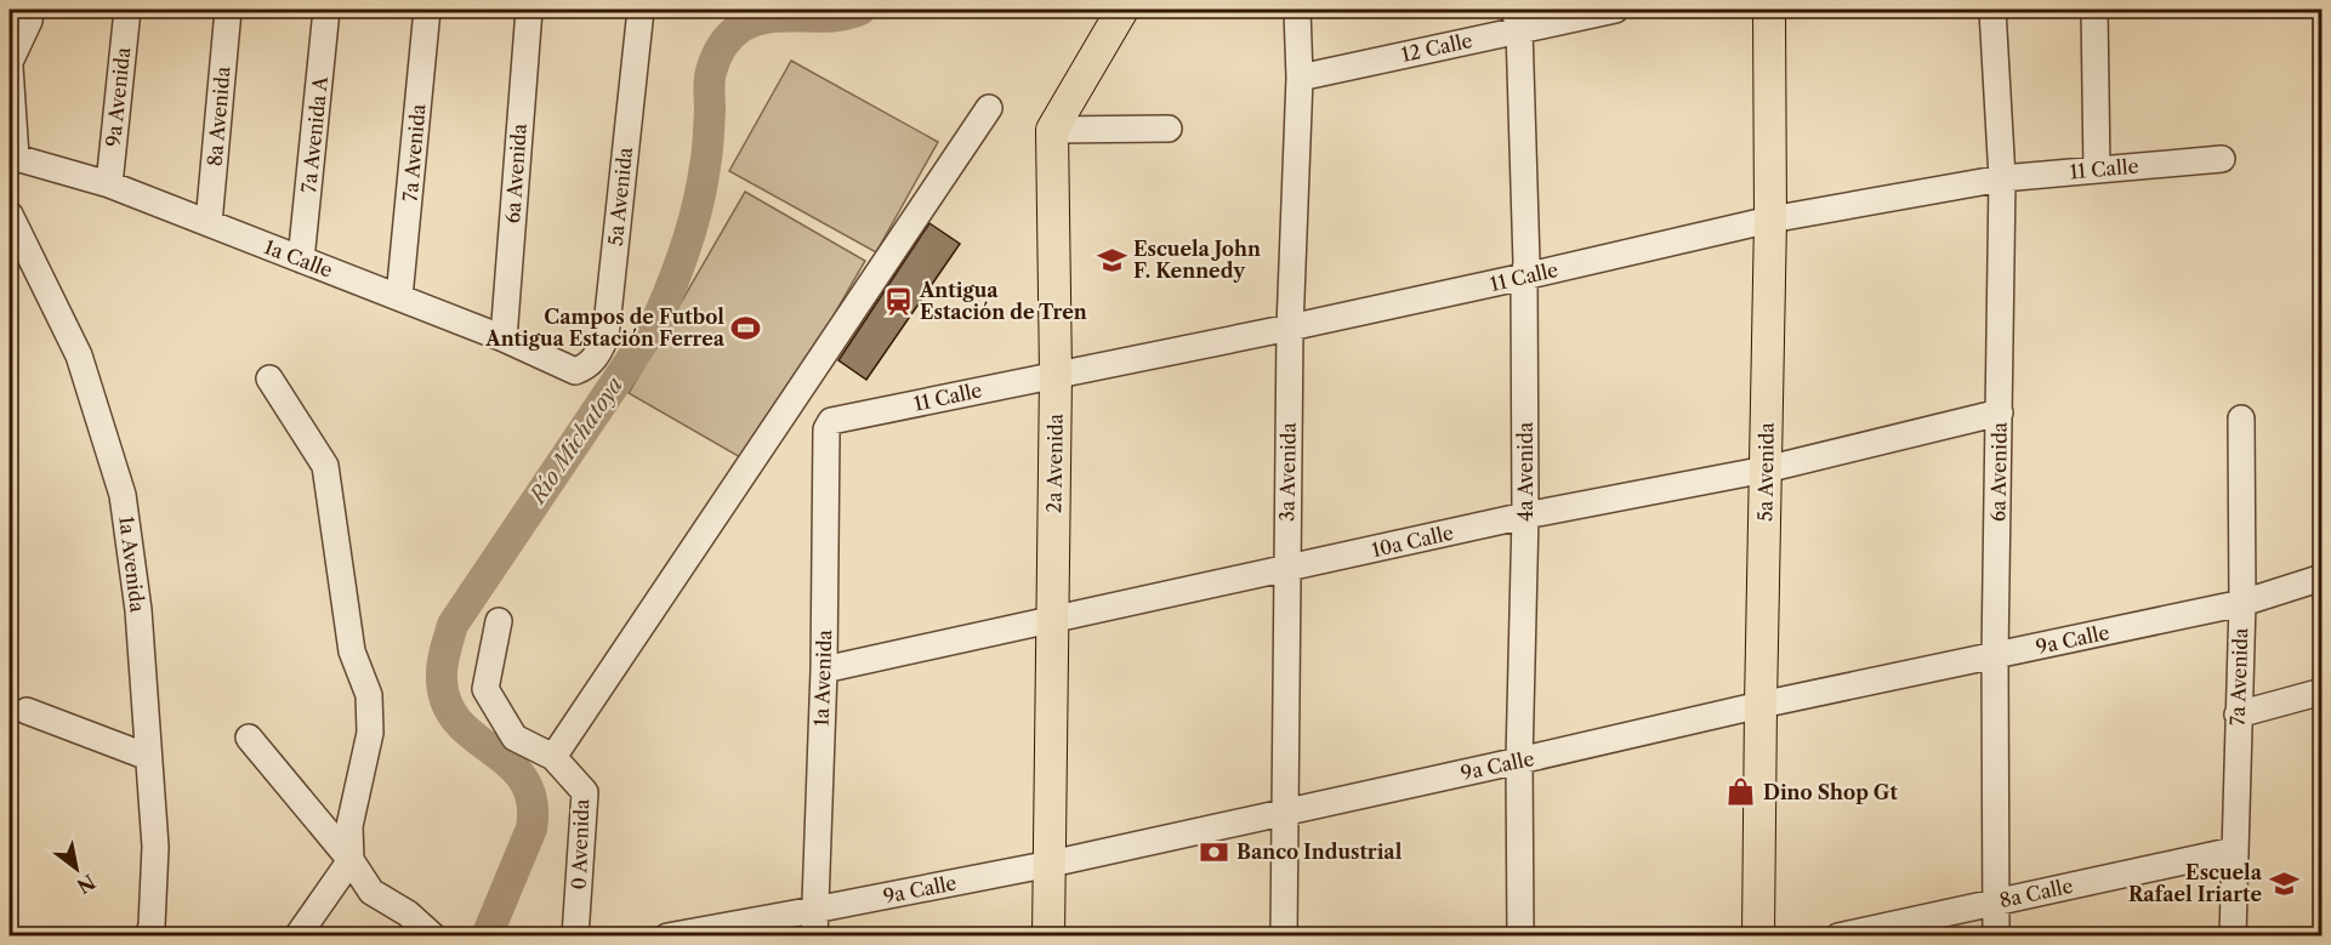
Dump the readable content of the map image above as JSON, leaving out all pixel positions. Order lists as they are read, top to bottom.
{
  "streets": {
    "main road": ["5a Avenida", "2a Avenida"],
    "street": [
      "12 Calle",
      "9a Avenida",
      "8a Avenida",
      "7a Avenida A",
      "7a Avenida",
      "11 Calle",
      "6a Avenida",
      "1a Calle",
      "3a Avenida",
      "4a Avenida",
      "10a Calle",
      "1a Avenida",
      "9a Calle",
      "0 Avenida",
      "8a Calle"
    ]
  },
  "crossings": [
    ["12 Calle", "3a Avenida"],
    ["12 Calle", "4a Avenida"],
    ["9a Avenida", "1a Calle"],
    ["8a Avenida", "1a Calle"],
    ["7a Avenida A", "1a Calle"],
    ["7a Avenida", "1a Calle"],
    ["7a Avenida", "9a Calle"],
    ["7a Avenida", "8a Calle"],
    ["11 Calle", "6a Avenida"],
    ["11 Calle", "5a Avenida"],
    ["11 Calle", "2a Avenida"],
    ["11 Calle", "3a Avenida"],
    ["11 Calle", "4a Avenida"],
    ["11 Calle", "1a Avenida"],
    ["6a Avenida", "1a Calle"],
    ["6a Avenida", "10a Calle"],
    ["6a Avenida", "9a Calle"],
    ["6a Avenida", "8a Calle"],
    ["5a Avenida", "1a Calle"],
    ["5a Avenida", "10a Calle"],
    ["5a Avenida", "9a Calle"],
    ["2a Avenida", "10a Calle"],
    ["2a Avenida", "9a Calle"],
    ["3a Avenida", "10a Calle"],
    ["3a Avenida", "9a Calle"],
    ["4a Avenida", "10a Calle"],
    ["4a Avenida", "9a Calle"],
    ["10a Calle", "1a Avenida"],
    ["1a Avenida", "9a Calle"]
  ],
  "water": ["Río Michatoya"],
  "places": {
    "school or university": ["Escuela John F. Kennedy", "Escuela Rafael Iriarte"],
    "station": ["Antigua Estación de Tren"],
    "sports": ["Campos de Futbol Antigua Estación Ferrea"],
    "shop": ["Dino Shop Gt"],
    "bank": ["Banco Industrial"]
  },
  "north": "bottom right"
}
